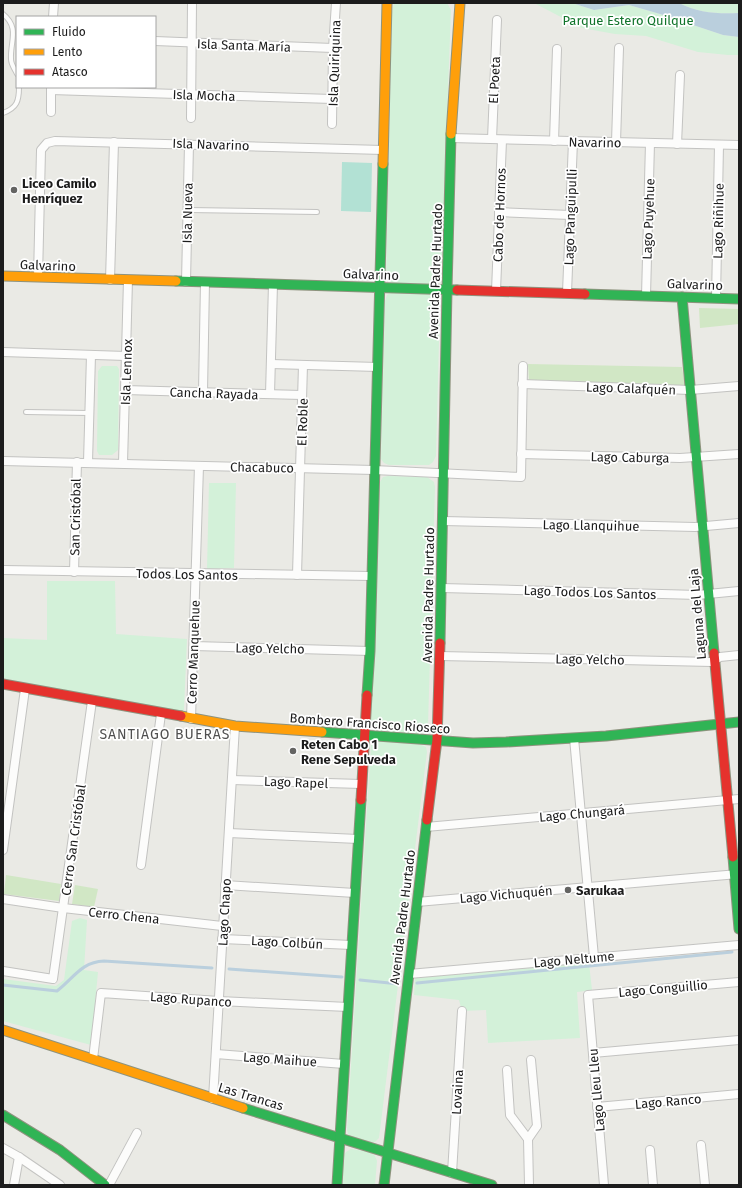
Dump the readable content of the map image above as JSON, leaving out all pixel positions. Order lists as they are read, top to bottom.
{
  "streets": {
    "main road": [
      "Galvarino",
      "Avenida Padre Hurtado",
      "Laguna del Laja",
      "Bombero Francisco Rioseco",
      "Las Trancas"
    ],
    "street": [
      "Isla Santa María",
      "Isla Quiriquina",
      "El Poeta",
      "Isla Mocha",
      "Navarino",
      "Isla Navarino",
      "Isla Nueva",
      "Cabo de Hornos",
      "Lago Panguipulli",
      "Lago Puyehue",
      "Lago Riñihue",
      "Isla Lennox",
      "Lago Calafquén",
      "Cancha Rayada",
      "El Roble",
      "Lago Caburga",
      "Chacabuco",
      "San Cristóbal",
      "Lago Llanquihue",
      "Todos Los Santos",
      "Lago Todos Los Santos",
      "Lago Yelcho",
      "Cerro Manquehue",
      "Lago Rapel",
      "Lago Chungará",
      "Cerro San Cristóbal",
      "Lago Vichuquén",
      "Lago Chapo",
      "Cerro Chena",
      "Lago Colbún",
      "Lago Neltume",
      "Lago Conguillio",
      "Lago Rupanco",
      "Lago Maihue",
      "Lago Lleu Lleu",
      "Lovaina",
      "Lago Ranco"
    ]
  },
  "crossings": [
    ["Isla Santa María", "Isla Quiriquina"],
    ["Isla Quiriquina", "Isla Mocha"],
    ["El Poeta", "Navarino"],
    ["Navarino", "Cabo de Hornos"],
    ["Navarino", "Lago Panguipulli"],
    ["Navarino", "Lago Puyehue"],
    ["Navarino", "Lago Riñihue"],
    ["Navarino", "Avenida Padre Hurtado"],
    ["Isla Navarino", "Isla Nueva"],
    ["Isla Navarino", "Galvarino"],
    ["Isla Nueva", "Galvarino"],
    ["Cabo de Hornos", "Galvarino"],
    ["Lago Panguipulli", "Galvarino"],
    ["Lago Puyehue", "Galvarino"],
    ["Lago Riñihue", "Galvarino"],
    ["Galvarino", "Avenida Padre Hurtado"],
    ["Galvarino", "Isla Lennox"],
    ["Galvarino", "Laguna del Laja"],
    ["Avenida Padre Hurtado", "Chacabuco"],
    ["Avenida Padre Hurtado", "Lago Llanquihue"],
    ["Avenida Padre Hurtado", "Lago Todos Los Santos"],
    ["Avenida Padre Hurtado", "Lago Yelcho"],
    ["Avenida Padre Hurtado", "Bombero Francisco Rioseco"],
    ["Avenida Padre Hurtado", "Lago Chungará"],
    ["Avenida Padre Hurtado", "Lago Vichuquén"],
    ["Avenida Padre Hurtado", "Lago Neltume"],
    ["Avenida Padre Hurtado", "Las Trancas"],
    ["Isla Lennox", "Cancha Rayada"],
    ["Isla Lennox", "Chacabuco"],
    ["Lago Calafquén", "Laguna del Laja"],
    ["Cancha Rayada", "El Roble"],
    ["El Roble", "Chacabuco"],
    ["El Roble", "Todos Los Santos"],
    ["Lago Caburga", "Chacabuco"],
    ["Lago Caburga", "Laguna del Laja"],
    ["Chacabuco", "San Cristóbal"],
    ["Chacabuco", "Cerro Manquehue"],
    ["San Cristóbal", "Todos Los Santos"],
    ["Lago Llanquihue", "Laguna del Laja"],
    ["Todos Los Santos", "Cerro Manquehue"],
    ["Lago Todos Los Santos", "Laguna del Laja"],
    ["Laguna del Laja", "Lago Yelcho"],
    ["Laguna del Laja", "Bombero Francisco Rioseco"],
    ["Laguna del Laja", "Lago Chungará"],
    ["Laguna del Laja", "Lago Vichuquén"],
    ["Lago Yelcho", "Cerro Manquehue"],
    ["Cerro Manquehue", "Bombero Francisco Rioseco"],
    ["Bombero Francisco Rioseco", "Cerro San Cristóbal"],
    ["Bombero Francisco Rioseco", "Lago Chapo"],
    ["Lago Rapel", "Lago Chapo"],
    ["Cerro San Cristóbal", "Cerro Chena"],
    ["Lago Chapo", "Cerro Chena"],
    ["Lago Chapo", "Lago Colbún"],
    ["Lago Chapo", "Lago Rupanco"],
    ["Lago Chapo", "Lago Maihue"],
    ["Lago Chapo", "Las Trancas"],
    ["Lago Conguillio", "Lago Lleu Lleu"],
    ["Lago Rupanco", "Las Trancas"],
    ["Lago Lleu Lleu", "Lago Ranco"],
    ["Lovaina", "Las Trancas"]
  ],
  "districts": ["SANTIAGO BUERAS"],
  "parks": ["Parque Estero Quilque"],
  "places": ["Liceo Camilo Henríquez", "Reten Cabo 1 Rene Sepulveda", "Sarukaa"],
  "legend": ["Fluido", "Lento", "Atasco"]
}
